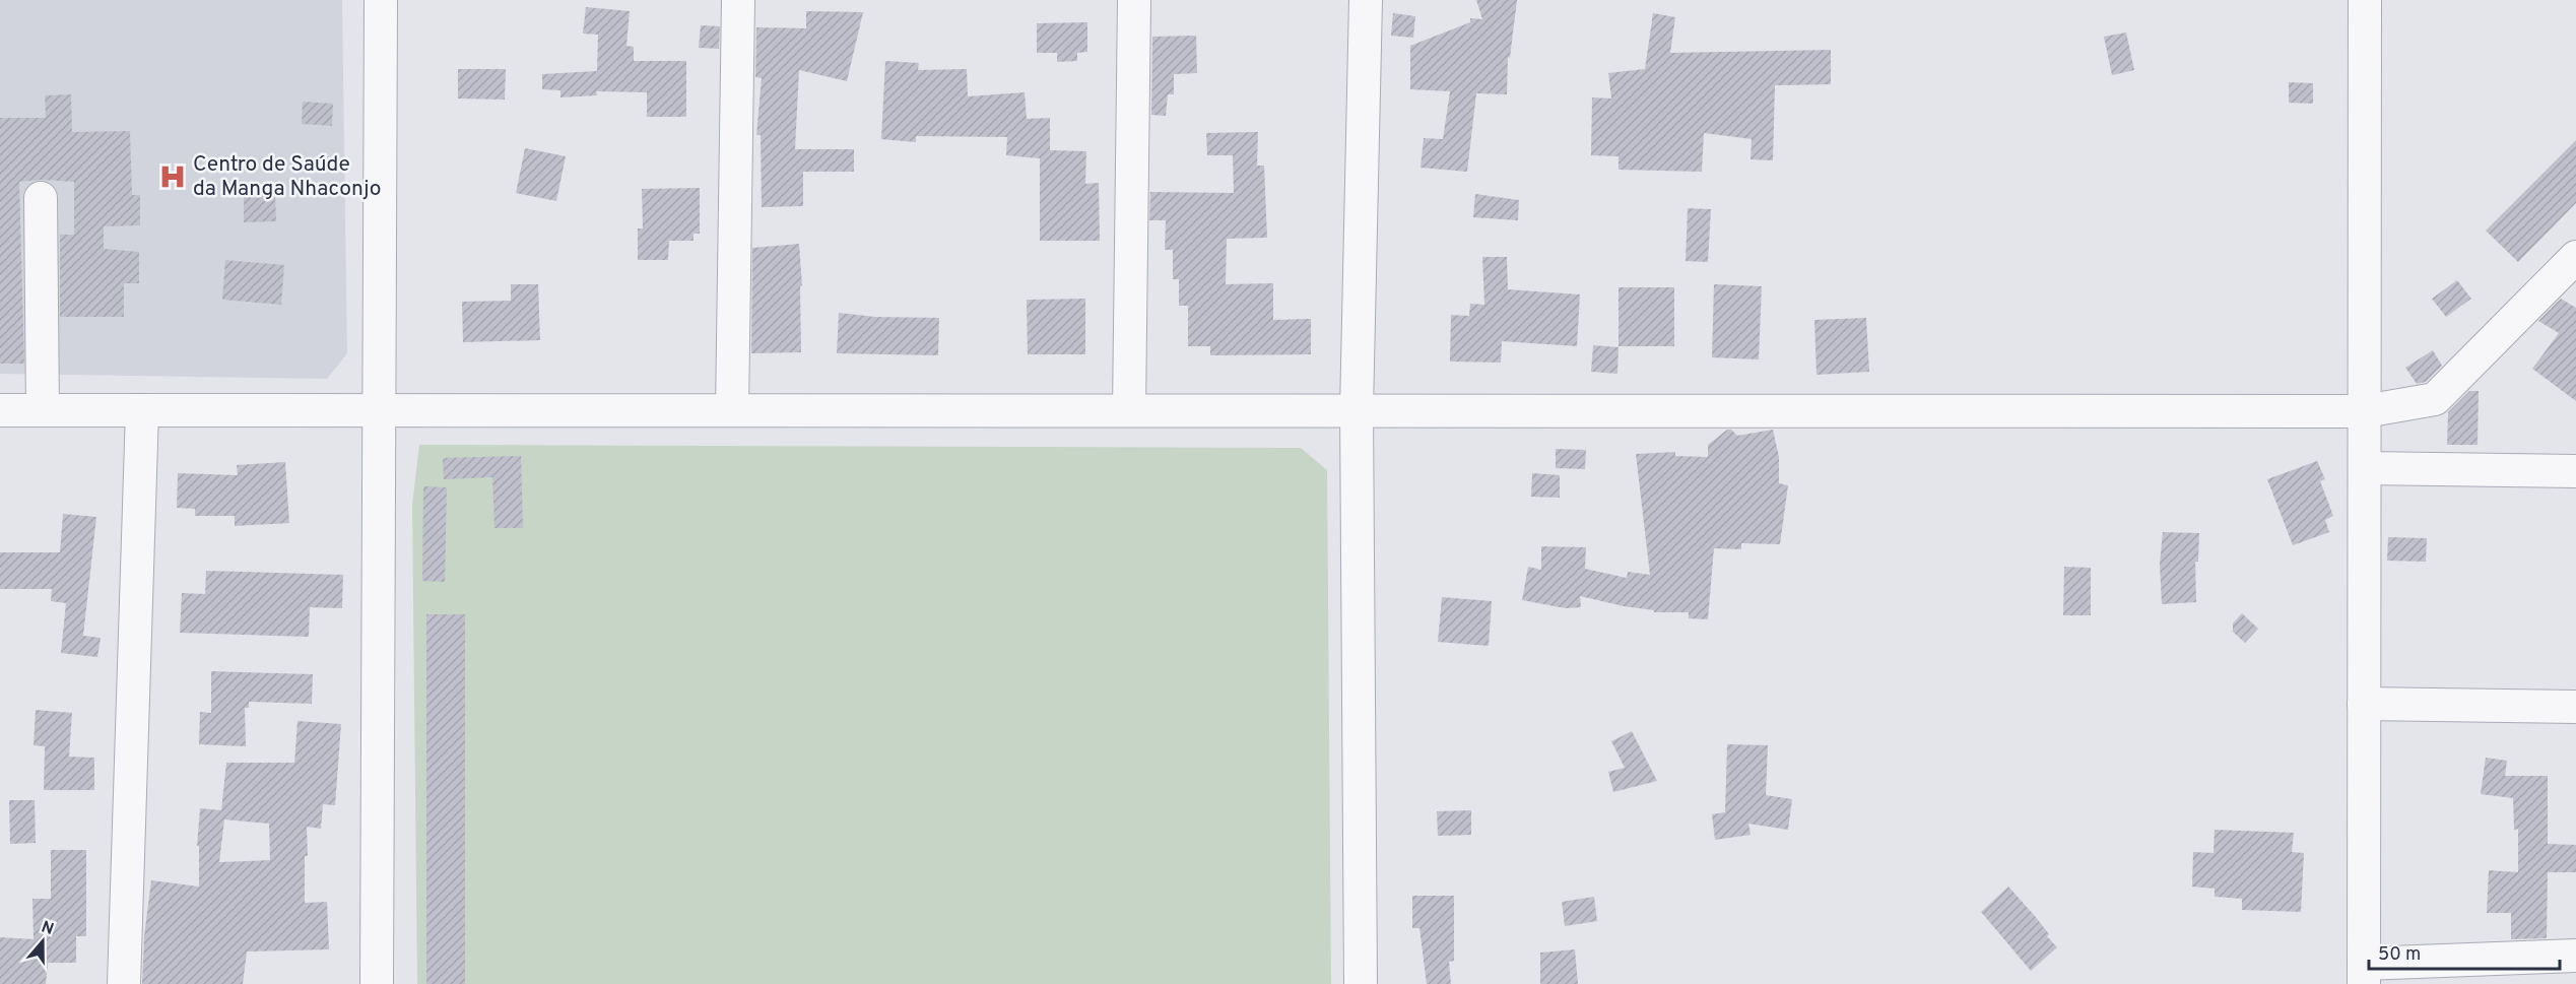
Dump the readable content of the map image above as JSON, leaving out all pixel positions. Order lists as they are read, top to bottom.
{
  "places": {
    "hospital": ["Centro de Saúde da Manga Nhaconjo"]
  },
  "scale_bar": "50 m",
  "north": "top"
}
